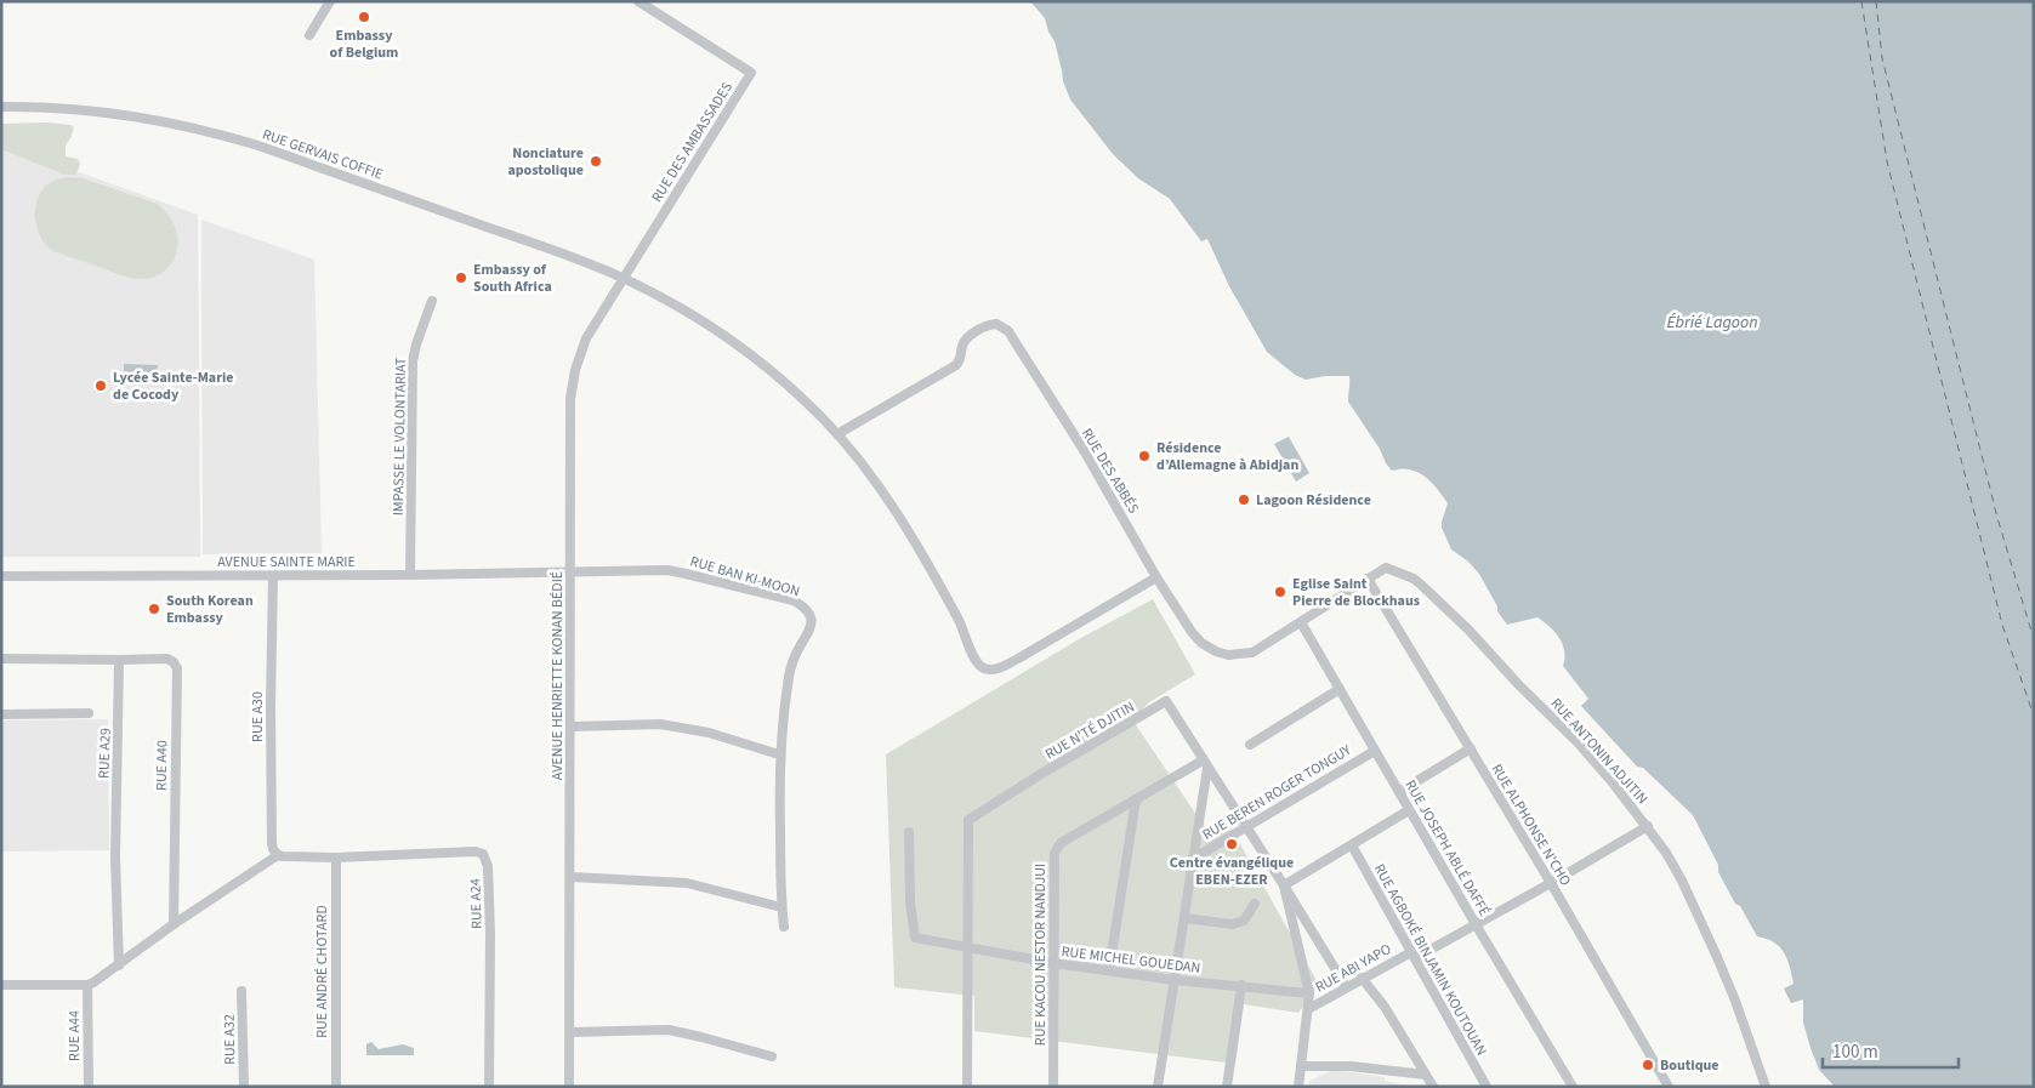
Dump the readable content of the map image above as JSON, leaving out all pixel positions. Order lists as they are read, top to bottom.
{
  "streets": {
    "street": [
      "RUE DES AMBASSADES",
      "RUE GERVAIS COFFIE",
      "IMPASSE LE VOLONTARIAT",
      "RUE DES ABBÉS",
      "AVENUE SAINTE MARIE",
      "RUE BAN KI-MOON",
      "AVENUE HENRIETTE KONAN BÉDIÉ",
      "RUE A30",
      "RUE N'TÉ DJITIN",
      "RUE ANTONIN ADJITIN",
      "RUE A29",
      "RUE A40",
      "RUE BEREN ROGER TONGUY",
      "RUE ALPHONSE N'CHO",
      "RUE JOSEPH ABLÉ DAFFÉ",
      "RUE A24",
      "RUE KACOU NESTOR NANDJUI",
      "RUE MICHEL GOUEDAN",
      "RUE AGBOKÉ BINJAMIN KOUTOUAN",
      "RUE ABI YAPO",
      "RUE ANDRÉ CHOTARD",
      "RUE A44",
      "RUE A32"
    ]
  },
  "crossings": [
    ["RUE DES AMBASSADES", "RUE GERVAIS COFFIE"],
    ["RUE DES AMBASSADES", "AVENUE HENRIETTE KONAN BÉDIÉ"],
    ["RUE GERVAIS COFFIE", "RUE DES ABBÉS"],
    ["RUE GERVAIS COFFIE", "AVENUE HENRIETTE KONAN BÉDIÉ"],
    ["IMPASSE LE VOLONTARIAT", "AVENUE SAINTE MARIE"],
    ["RUE DES ABBÉS", "RUE ANTONIN ADJITIN"],
    ["RUE DES ABBÉS", "RUE ALPHONSE N'CHO"],
    ["RUE DES ABBÉS", "RUE JOSEPH ABLÉ DAFFÉ"],
    ["AVENUE SAINTE MARIE", "RUE BAN KI-MOON"],
    ["AVENUE SAINTE MARIE", "AVENUE HENRIETTE KONAN BÉDIÉ"],
    ["AVENUE SAINTE MARIE", "RUE A30"],
    ["RUE BAN KI-MOON", "AVENUE HENRIETTE KONAN BÉDIÉ"],
    ["RUE A30", "RUE A24"],
    ["RUE N'TÉ DJITIN", "RUE BEREN ROGER TONGUY"],
    ["RUE N'TÉ DJITIN", "RUE KACOU NESTOR NANDJUI"],
    ["RUE N'TÉ DJITIN", "RUE MICHEL GOUEDAN"],
    ["RUE N'TÉ DJITIN", "RUE ABI YAPO"],
    ["RUE ANTONIN ADJITIN", "RUE ALPHONSE N'CHO"],
    ["RUE ANTONIN ADJITIN", "RUE ABI YAPO"],
    ["RUE A29", "RUE A40"],
    ["RUE BEREN ROGER TONGUY", "RUE JOSEPH ABLÉ DAFFÉ"],
    ["RUE ALPHONSE N'CHO", "RUE ABI YAPO"],
    ["RUE JOSEPH ABLÉ DAFFÉ", "RUE ABI YAPO"],
    ["RUE A24", "RUE ANDRÉ CHOTARD"],
    ["RUE KACOU NESTOR NANDJUI", "RUE MICHEL GOUEDAN"],
    ["RUE AGBOKÉ BINJAMIN KOUTOUAN", "RUE ABI YAPO"]
  ],
  "water": ["Ébrié Lagoon"],
  "places": [
    "Embassy of Belgium",
    "Nonciature apostolique",
    "Embassy of South Africa",
    "Lycée Sainte-Marie de Cocody",
    "Résidence d’Allemagne à Abidjan",
    "Lagoon Résidence",
    "Eglise Saint Pierre de Blockhaus",
    "South Korean Embassy",
    "Centre évangélique EBEN-EZER",
    "Boutique"
  ],
  "scale_bar": "100 m"
}
